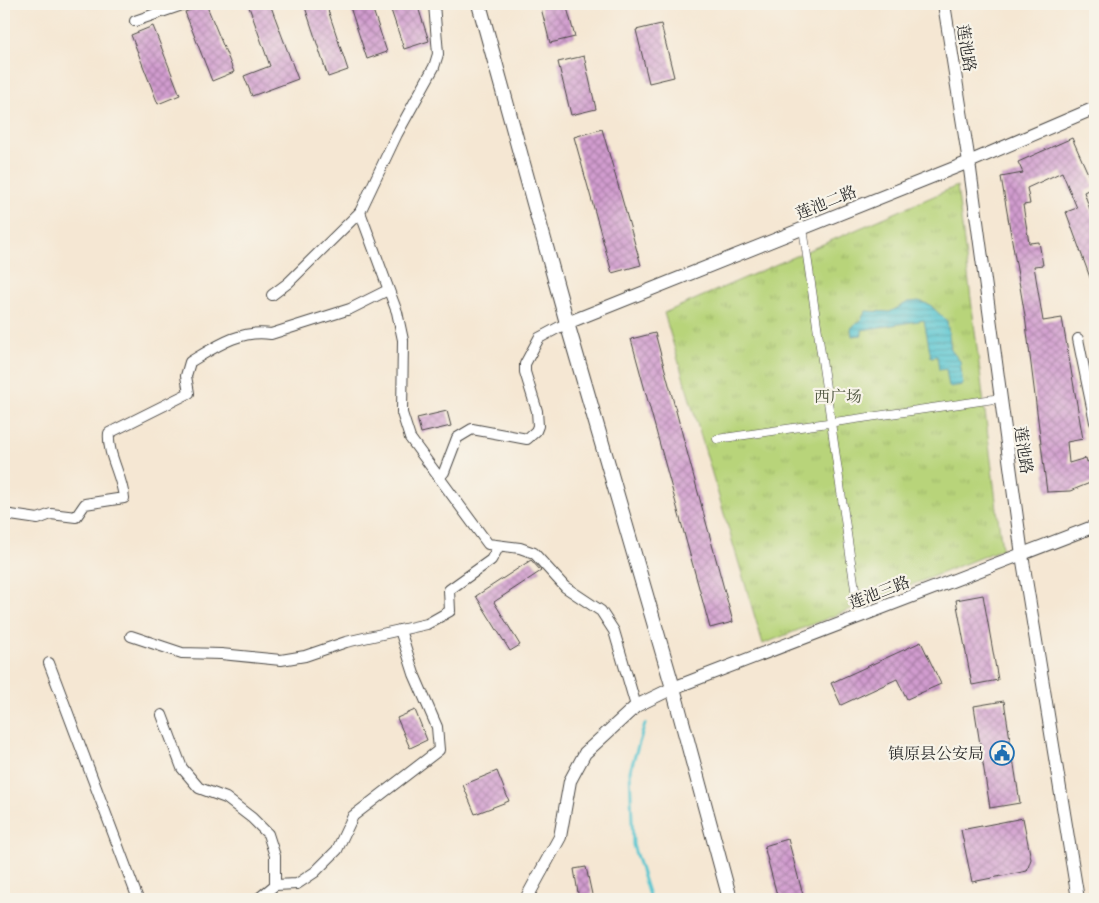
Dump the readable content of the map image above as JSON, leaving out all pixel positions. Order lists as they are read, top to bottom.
{
  "streets": {
    "street": ["莲池路", "莲池二路", "莲池三路"]
  },
  "crossings": [
    ["莲池路", "莲池二路"],
    ["莲池路", "莲池三路"]
  ],
  "parks": ["西广场"],
  "places": {
    "public building": ["镇原县公安局"]
  }
}
